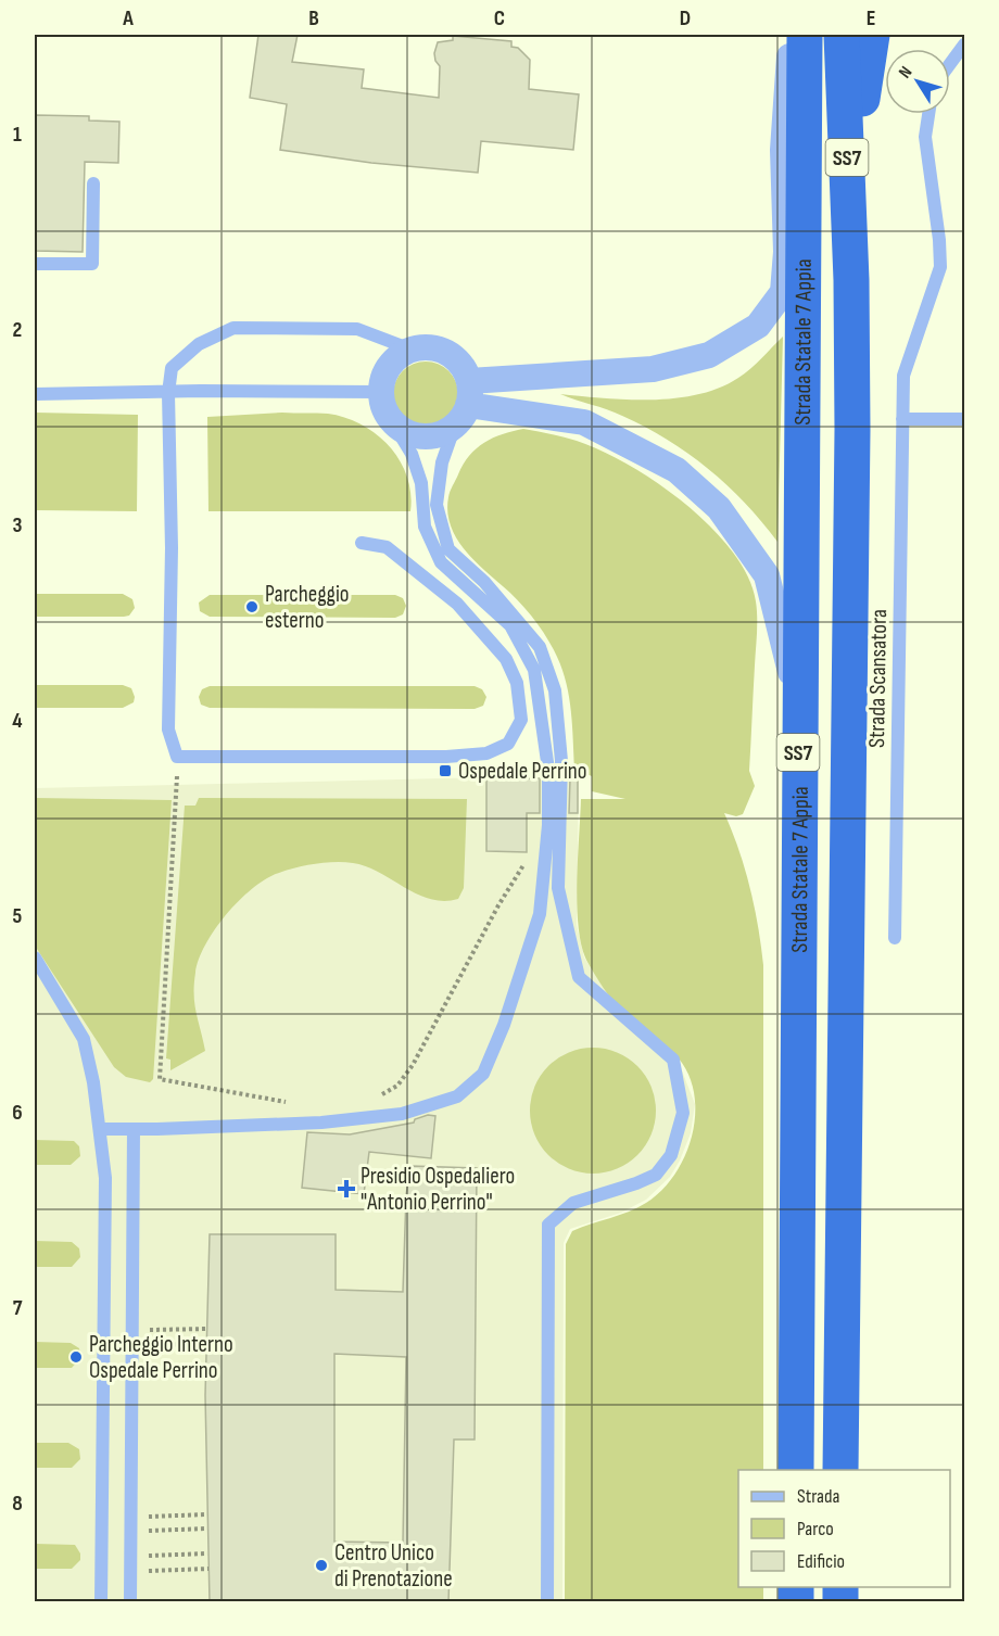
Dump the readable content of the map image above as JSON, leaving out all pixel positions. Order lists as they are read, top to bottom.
{
  "streets": {
    "highway": ["SS7", "Strada Statale 7 Appia"],
    "lane": ["Strada Scansatora"]
  },
  "crossings": [
    ["SS7", "Strada Statale 7 Appia"]
  ],
  "places": {
    "other": ["Parcheggio esterno", "Parcheggio Interno Ospedale Perrino", "Centro Unico di Prenotazione"],
    "transit": ["Ospedale Perrino"],
    "health": ["Presidio Ospedaliero \"Antonio Perrino\""]
  },
  "legend": ["Strada", "Parco", "Edificio"],
  "north": "top left",
  "grid": {
    "columns": [
      "A",
      "B",
      "C",
      "D",
      "E"
    ],
    "rows": [
      "1",
      "2",
      "3",
      "4",
      "5",
      "6",
      "7",
      "8"
    ]
  }
}
